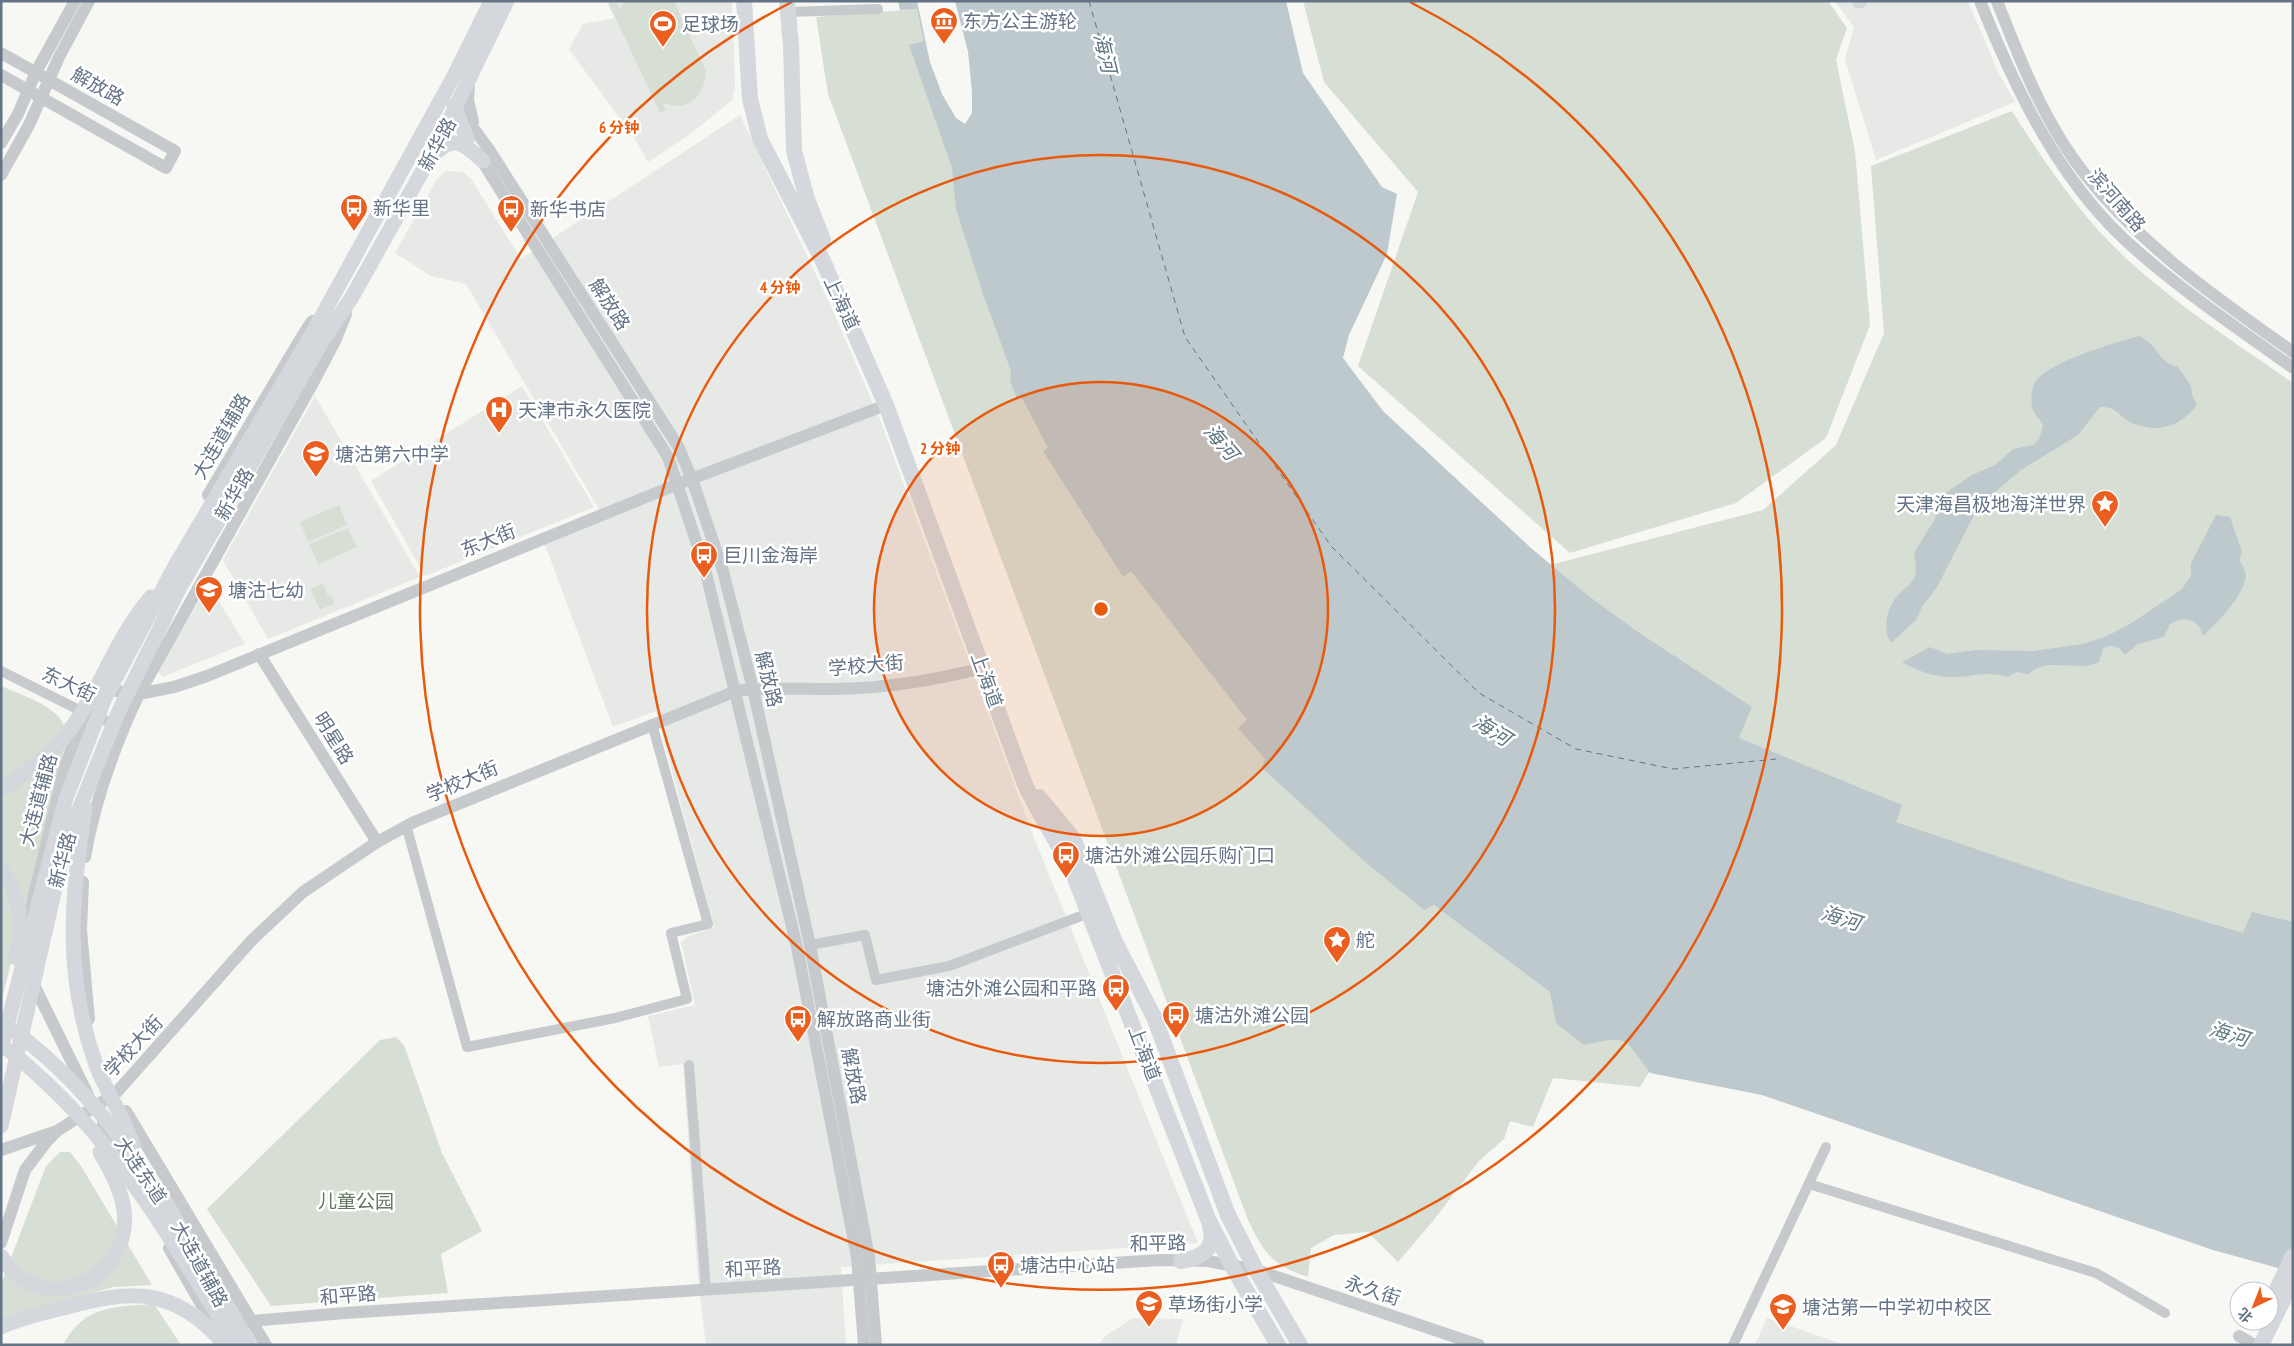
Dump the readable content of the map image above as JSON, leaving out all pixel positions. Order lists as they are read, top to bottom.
{
  "streets": {
    "main road": ["新华路", "上海道", "大连东道"],
    "street": [
      "解放路",
      "滨河南路",
      "大连道辅路",
      "东大街",
      "学校大街",
      "明星路",
      "和平路",
      "永久街"
    ]
  },
  "crossings": [
    ["解放路", "东大街"],
    ["解放路", "学校大街"],
    ["解放路", "和平路"],
    ["新华路", "大连道辅路"],
    ["新华路", "大连东道"],
    ["上海道", "东大街"],
    ["上海道", "学校大街"],
    ["上海道", "和平路"],
    ["上海道", "永久街"],
    ["大连道辅路", "东大街"],
    ["大连道辅路", "学校大街"],
    ["大连道辅路", "和平路"],
    ["东大街", "明星路"],
    ["学校大街", "明星路"],
    ["和平路", "永久街"]
  ],
  "water": ["海河"],
  "parks": ["儿童公园"],
  "places": {
    "museum": ["东方公主游轮"],
    "sports": ["足球场"],
    "bus stop": [
      "新华里",
      "新华书店",
      "巨川金海岸",
      "塘沽外滩公园乐购门口",
      "塘沽外滩公园和平路",
      "塘沽外滩公园",
      "解放路商业街",
      "塘沽中心站"
    ],
    "hospital": ["天津市永久医院"],
    "school or university": [
      "塘沽第六中学",
      "塘沽七幼",
      "草场街小学",
      "塘沽第一中学初中校区"
    ],
    "place": ["天津海昌极地海洋世界", "舵"]
  },
  "north": "bottom left",
  "rings": ["6 分钟", "4 分钟", "2 分钟"]
}
